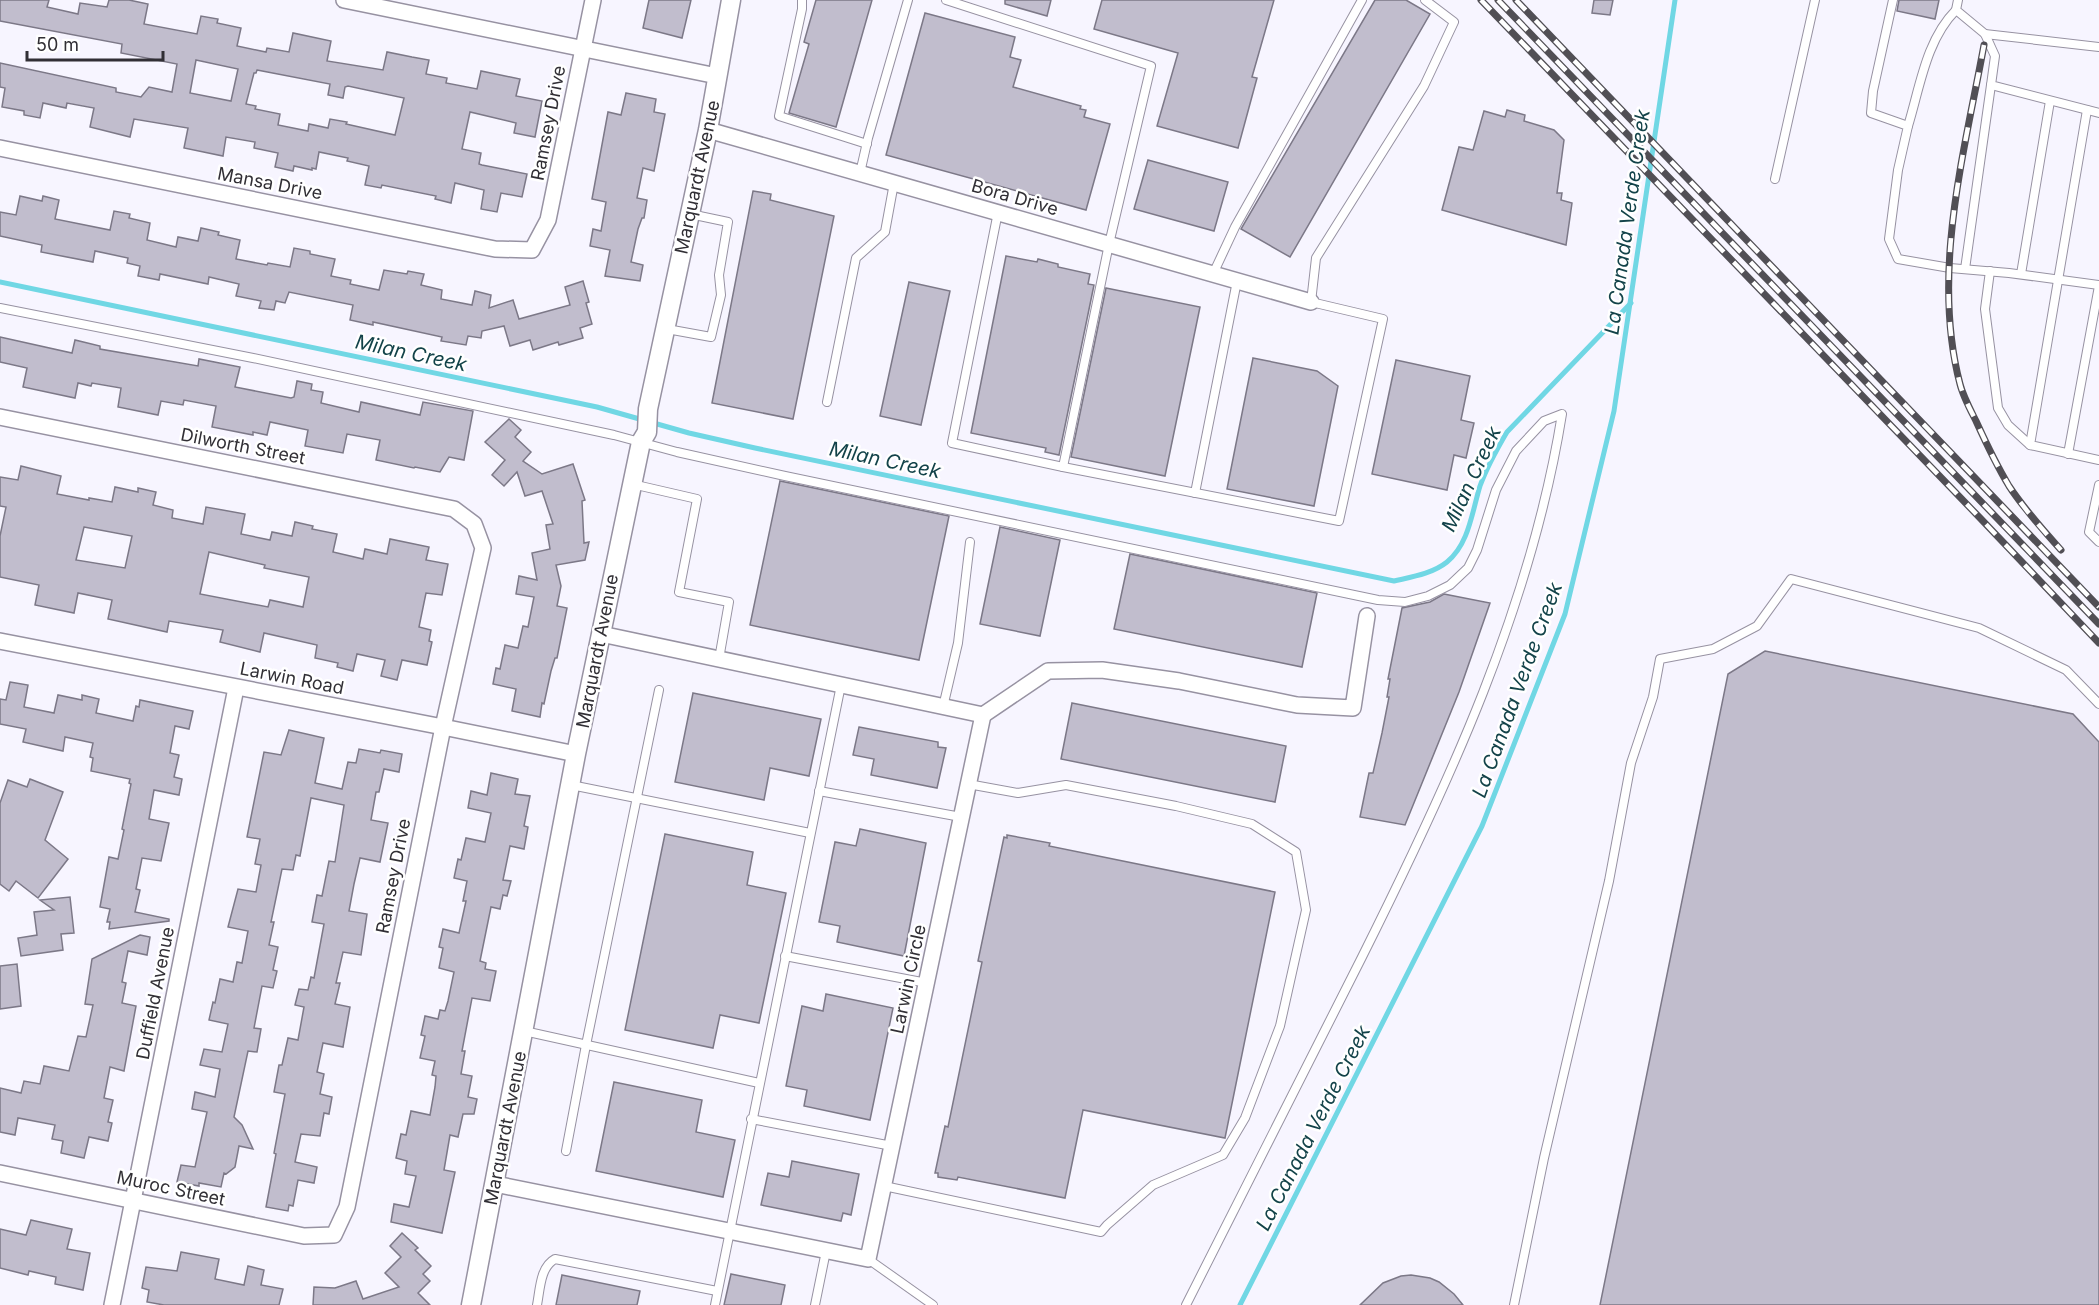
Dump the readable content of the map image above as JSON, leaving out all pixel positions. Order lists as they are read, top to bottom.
{
  "streets": {
    "street": [
      "Ramsey Drive",
      "Marquardt Avenue",
      "Mansa Drive",
      "Bora Drive",
      "Dilworth Street",
      "Larwin Road",
      "Larwin Circle",
      "Duffield Avenue",
      "Muroc Street"
    ]
  },
  "crossings": [
    ["Ramsey Drive", "Mansa Drive"],
    ["Ramsey Drive", "Dilworth Street"],
    ["Ramsey Drive", "Larwin Road"],
    ["Ramsey Drive", "Muroc Street"],
    ["Marquardt Avenue", "Bora Drive"],
    ["Marquardt Avenue", "Larwin Road"],
    ["Larwin Road", "Duffield Avenue"],
    ["Duffield Avenue", "Muroc Street"]
  ],
  "water": ["La Canada Verde Creek", "Milan Creek"],
  "scale_bar": "50 m"
}
